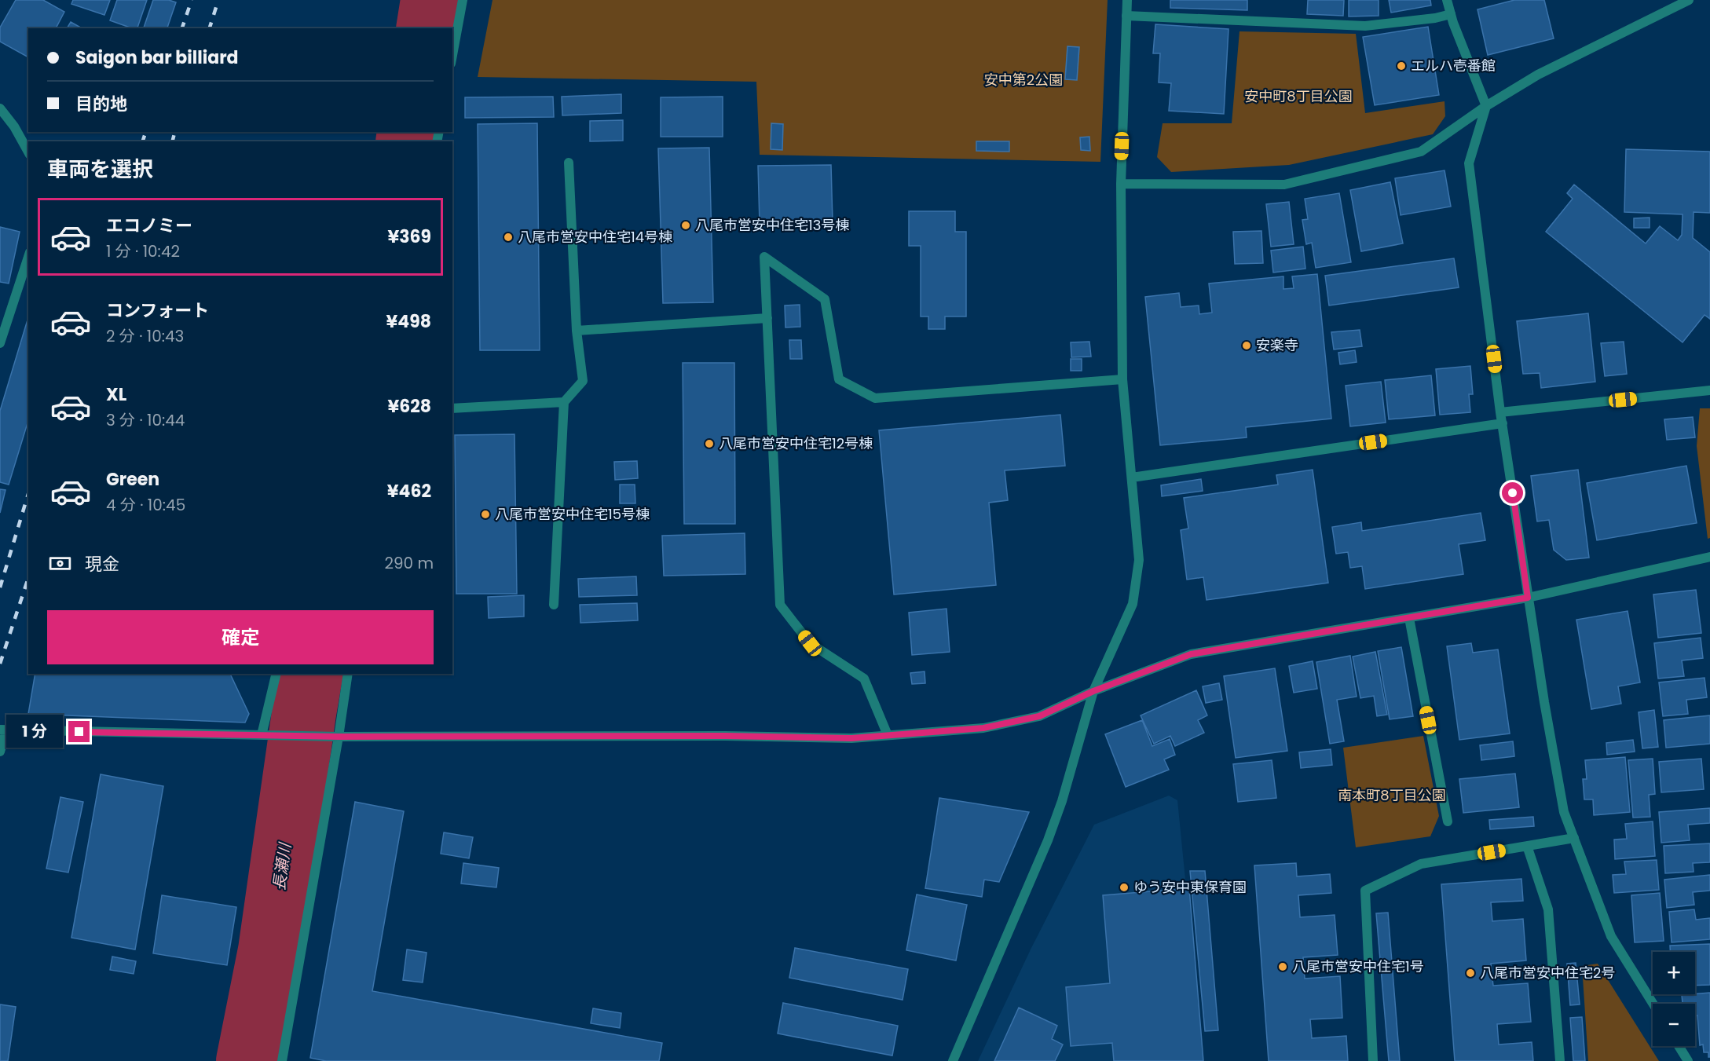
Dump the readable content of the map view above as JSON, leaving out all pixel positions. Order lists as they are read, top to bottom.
{
  "water": ["長瀬川"],
  "parks": ["安中第2公園", "安中町8丁目公園", "南本町8丁目公園"],
  "places": [
    "エルハ壱番館",
    "八尾市営安中住宅13号棟",
    "八尾市営安中住宅14号棟",
    "安楽寺",
    "八尾市営安中住宅12号棟",
    "八尾市営安中住宅15号棟",
    "ゆう安中東保育園",
    "八尾市営安中住宅1号",
    "八尾市営安中住宅2号"
  ],
  "page": {
    "banner": ["Saigon bar billiard", "目的地"],
    "heading": "車両を選択",
    "list": [
      {
        "name": "エコノミー",
        "note": "1 分 · 10:42",
        "value": "¥369"
      },
      {
        "name": "コンフォート",
        "note": "2 分 · 10:43",
        "value": "¥498"
      },
      {
        "name": "XL",
        "note": "3 分 · 10:44",
        "value": "¥628"
      },
      {
        "name": "Green",
        "note": "4 分 · 10:45",
        "value": "¥462"
      }
    ],
    "pay": ["現金", "290 m"],
    "buttons": "確定",
    "bubble": "1 分",
    "map_buttons": ["+", "−"]
  }
}
